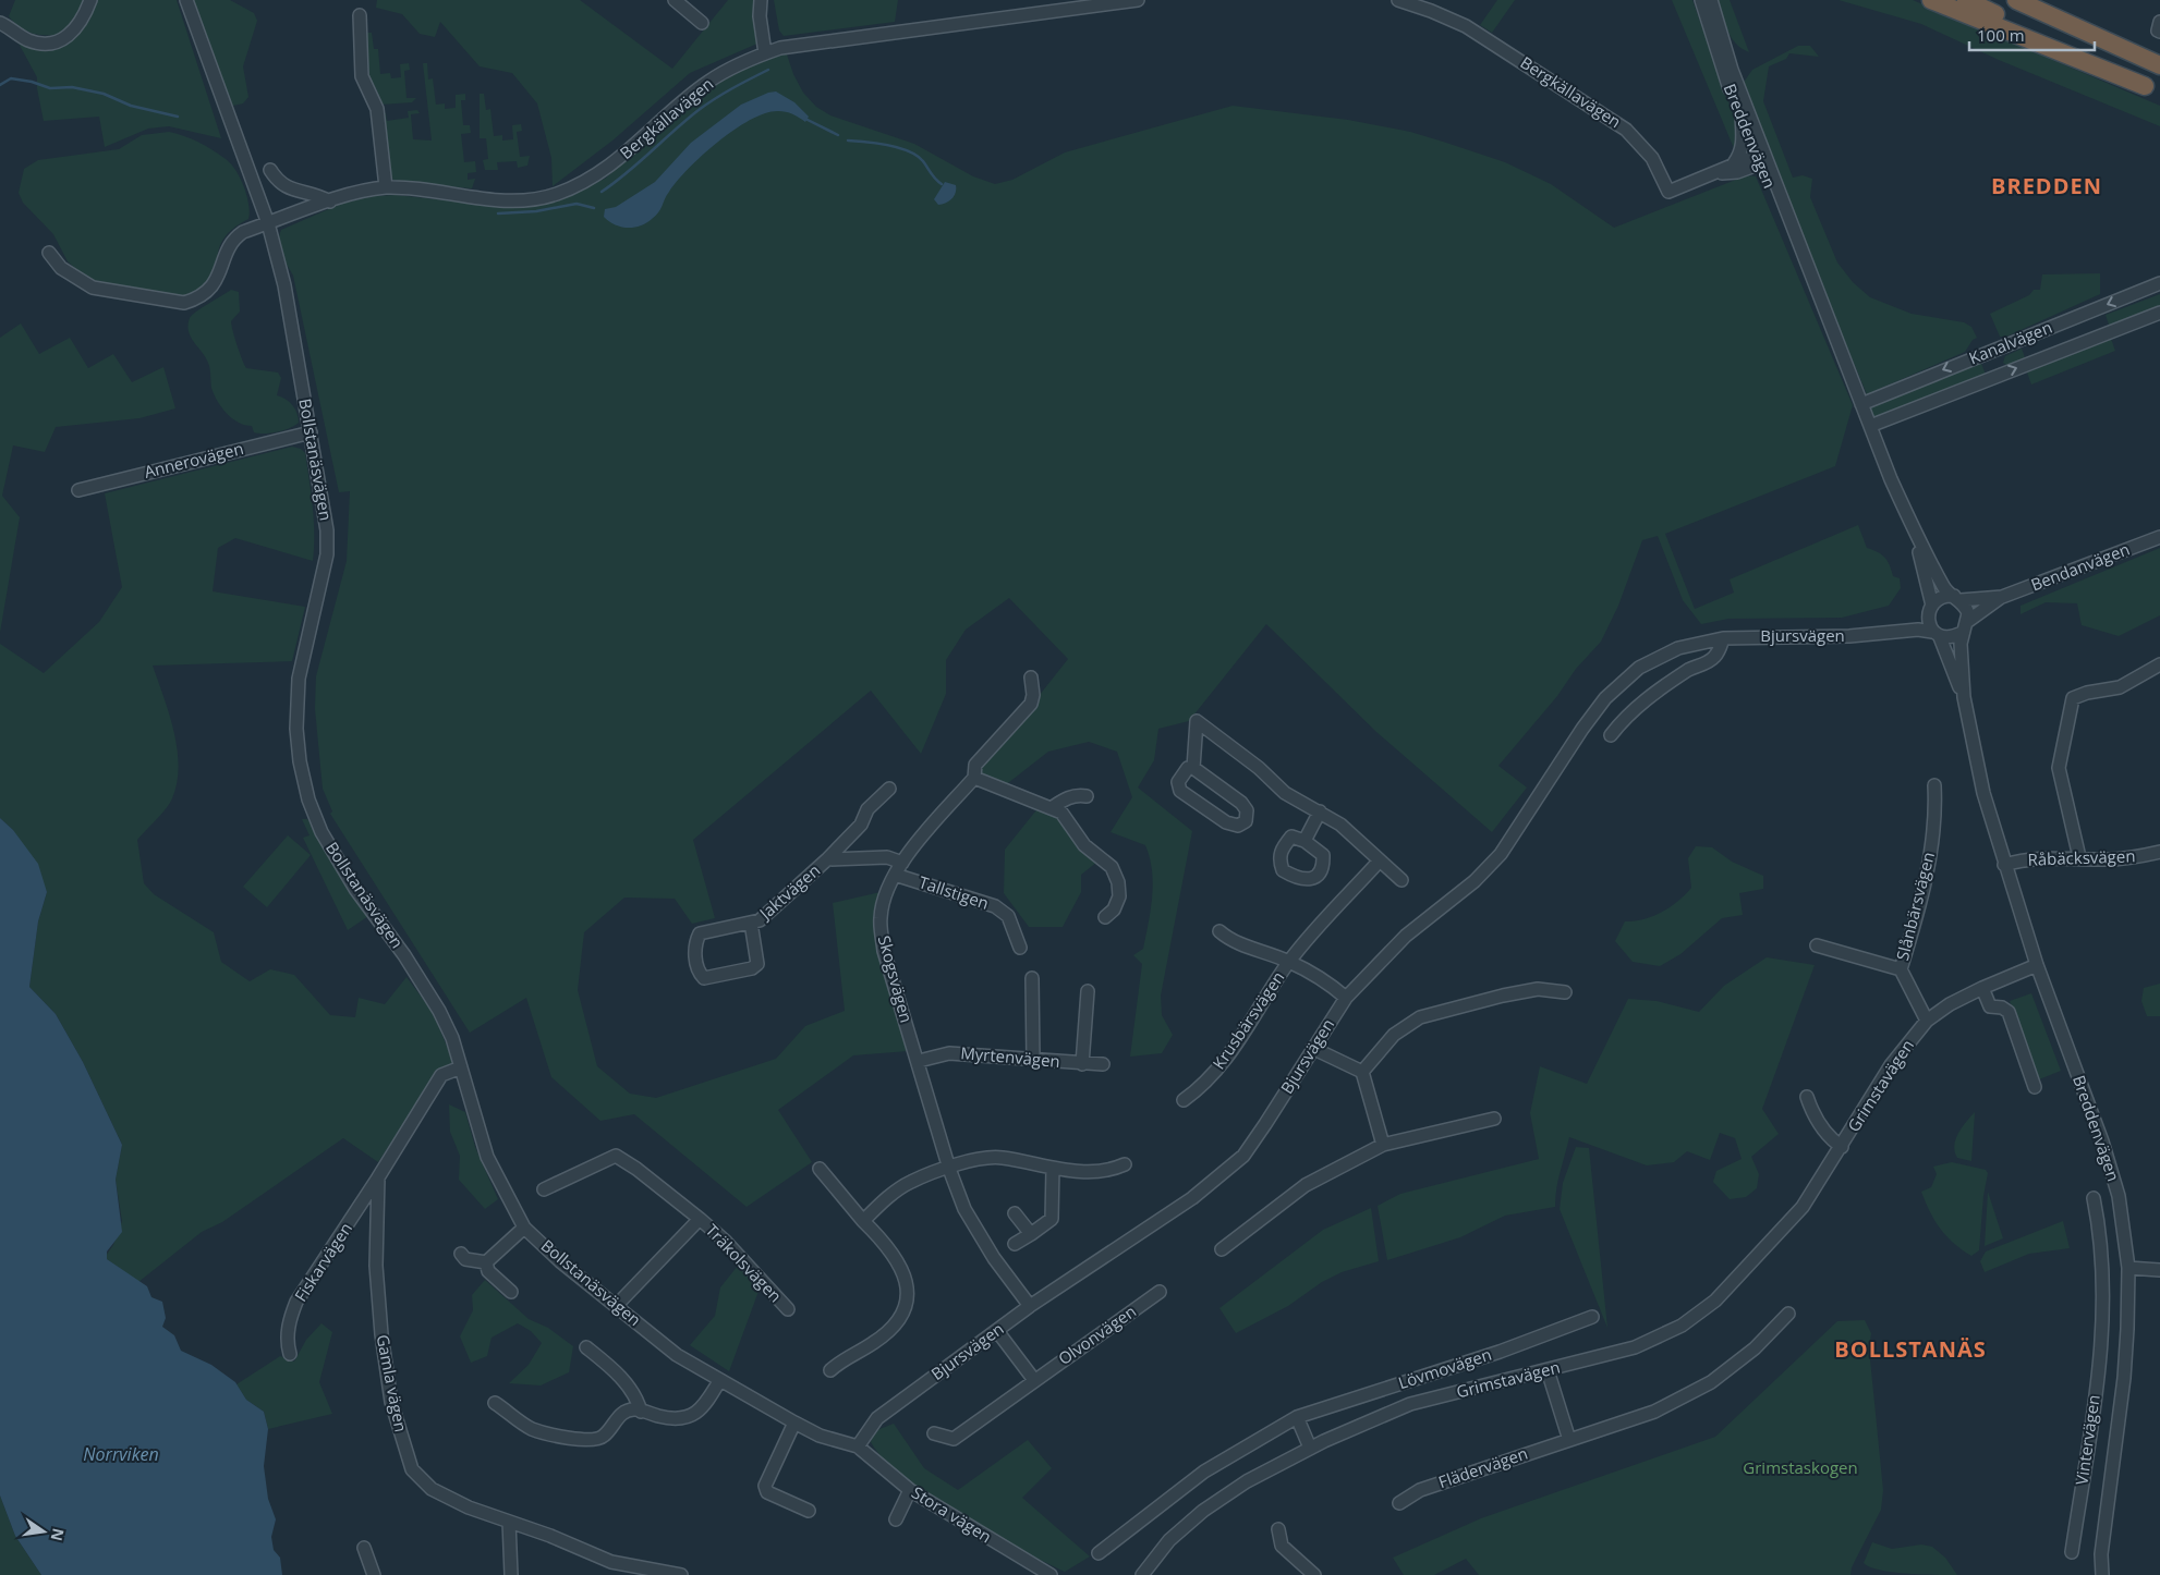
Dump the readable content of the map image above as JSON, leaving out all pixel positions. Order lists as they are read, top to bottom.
{
  "streets": {
    "street": [
      "Bergkällavägen",
      "Breddenvägen",
      "Kanalvägen",
      "Bollstanäsvägen",
      "Annerovägen",
      "Bendanvägen",
      "Bjursvägen",
      "Råbäcksvägen",
      "Jaktvägen",
      "Tallstigen",
      "Slånbärsvägen",
      "Skogsvägen",
      "Krusbärsvägen",
      "Myrtenvägen",
      "Grimstavägen",
      "Fiskarvägen",
      "Träkolsvägen",
      "Olvonvägen",
      "Lövmovägen",
      "Gamla vägen",
      "Vintervägen",
      "Flädervägen",
      "Stora vägen"
    ]
  },
  "crossings": [
    ["Bergkällavägen", "Breddenvägen"],
    ["Bergkällavägen", "Bollstanäsvägen"],
    ["Breddenvägen", "Kanalvägen"],
    ["Breddenvägen", "Bendanvägen"],
    ["Breddenvägen", "Bjursvägen"],
    ["Breddenvägen", "Råbäcksvägen"],
    ["Breddenvägen", "Grimstavägen"],
    ["Bollstanäsvägen", "Annerovägen"],
    ["Bollstanäsvägen", "Bjursvägen"],
    ["Bollstanäsvägen", "Gamla vägen"],
    ["Bollstanäsvägen", "Stora vägen"],
    ["Bendanvägen", "Bjursvägen"],
    ["Bjursvägen", "Skogsvägen"],
    ["Bjursvägen", "Stora vägen"],
    ["Jaktvägen", "Skogsvägen"],
    ["Tallstigen", "Skogsvägen"],
    ["Slånbärsvägen", "Grimstavägen"],
    ["Skogsvägen", "Myrtenvägen"],
    ["Fiskarvägen", "Gamla vägen"]
  ],
  "districts": ["BREDDEN", "BOLLSTANÄS"],
  "water": ["Norrviken"],
  "parks": ["Grimstaskogen"],
  "scale_bar": "100 m",
  "north": "right"
}
